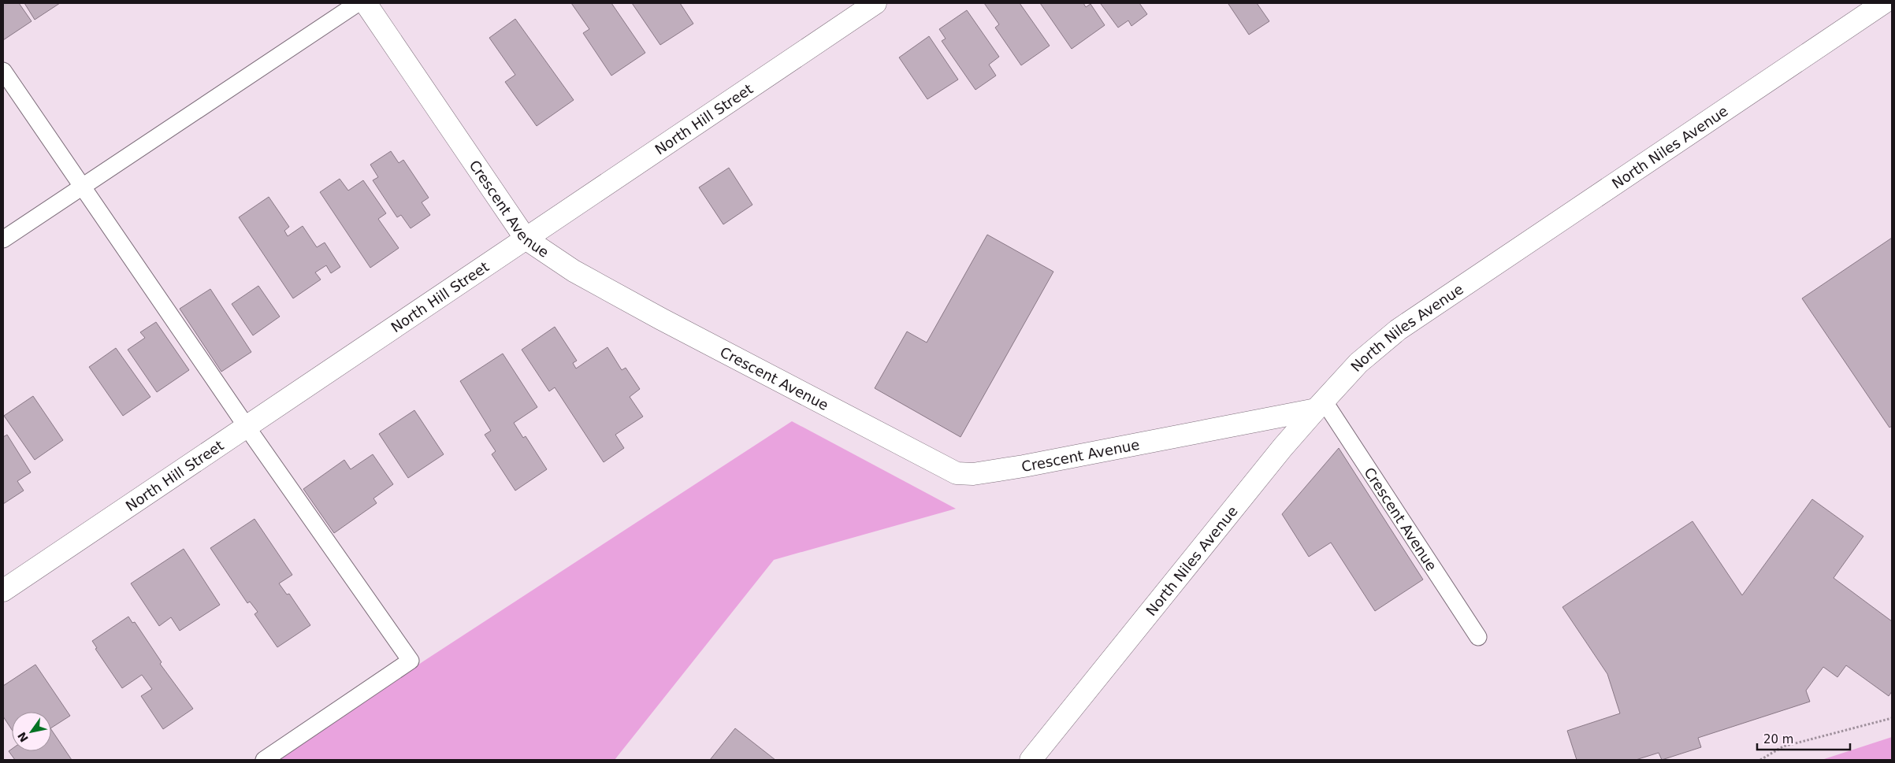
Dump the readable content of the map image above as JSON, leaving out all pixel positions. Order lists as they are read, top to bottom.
{
  "streets": {
    "street": ["North Hill Street", "North Niles Avenue", "Crescent Avenue"]
  },
  "crossings": [
    ["North Hill Street", "Crescent Avenue"],
    ["North Niles Avenue", "Crescent Avenue"]
  ],
  "scale_bar": "20 m",
  "north": "bottom left"
}
